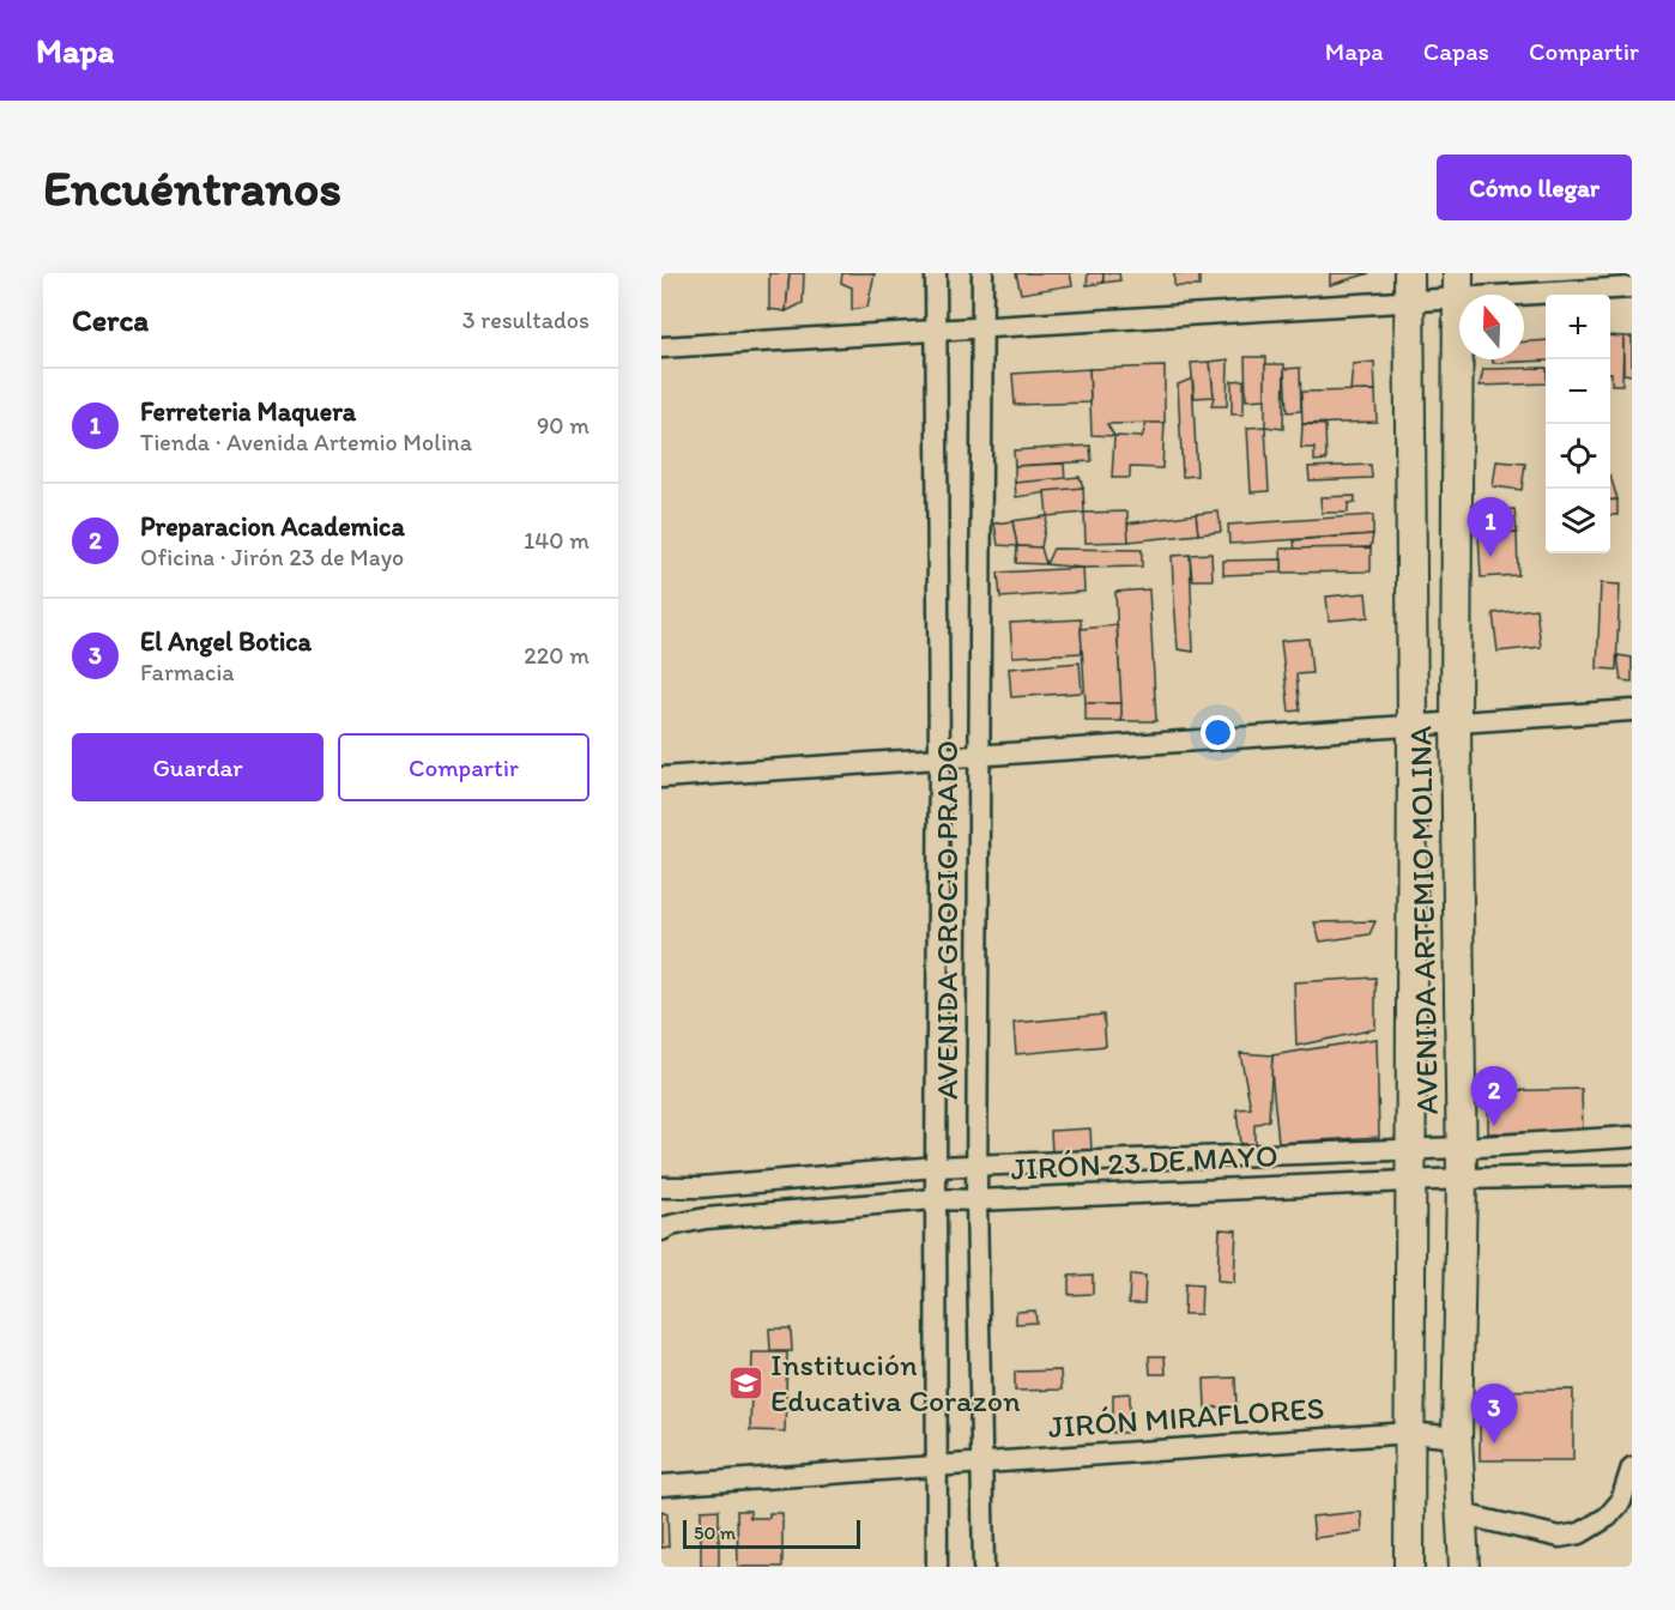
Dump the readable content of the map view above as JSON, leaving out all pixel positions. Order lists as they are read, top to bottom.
{
  "streets": {
    "street": [
      "AVENIDA GROCIO PRADO",
      "AVENIDA ARTEMIO MOLINA",
      "JIRÓN 23 DE MAYO",
      "JIRÓN MIRAFLORES"
    ]
  },
  "crossings": [
    ["AVENIDA GROCIO PRADO", "JIRÓN 23 DE MAYO"],
    ["AVENIDA GROCIO PRADO", "JIRÓN MIRAFLORES"],
    ["AVENIDA ARTEMIO MOLINA", "JIRÓN 23 DE MAYO"],
    ["AVENIDA ARTEMIO MOLINA", "JIRÓN MIRAFLORES"]
  ],
  "places": {
    "school or university": ["Institución Educativa Corazon"]
  },
  "scale_bar": "50 m",
  "north": "top",
  "page": {
    "header": "Mapa",
    "nav": ["Mapa", "Capas", "Compartir"],
    "buttons": [
      "Cómo llegar",
      ["Guardar", "Compartir"]
    ],
    "title": "Encuéntranos",
    "heading": ["Cerca", "3 resultados"],
    "map_buttons": ["+", "−"],
    "list": [
      {
        "mark": "1",
        "name": "Ferreteria Maquera",
        "note": "Tienda · Avenida Artemio Molina",
        "value": "90 m"
      },
      {
        "mark": "2",
        "name": "Preparacion Academica",
        "note": "Oficina · Jirón 23 de Mayo",
        "value": "140 m"
      },
      {
        "mark": "3",
        "name": "El Angel Botica",
        "note": "Farmacia",
        "value": "220 m"
      }
    ],
    "pins": ["1", "2", "3"],
    "scale": "50 m"
  }
}
